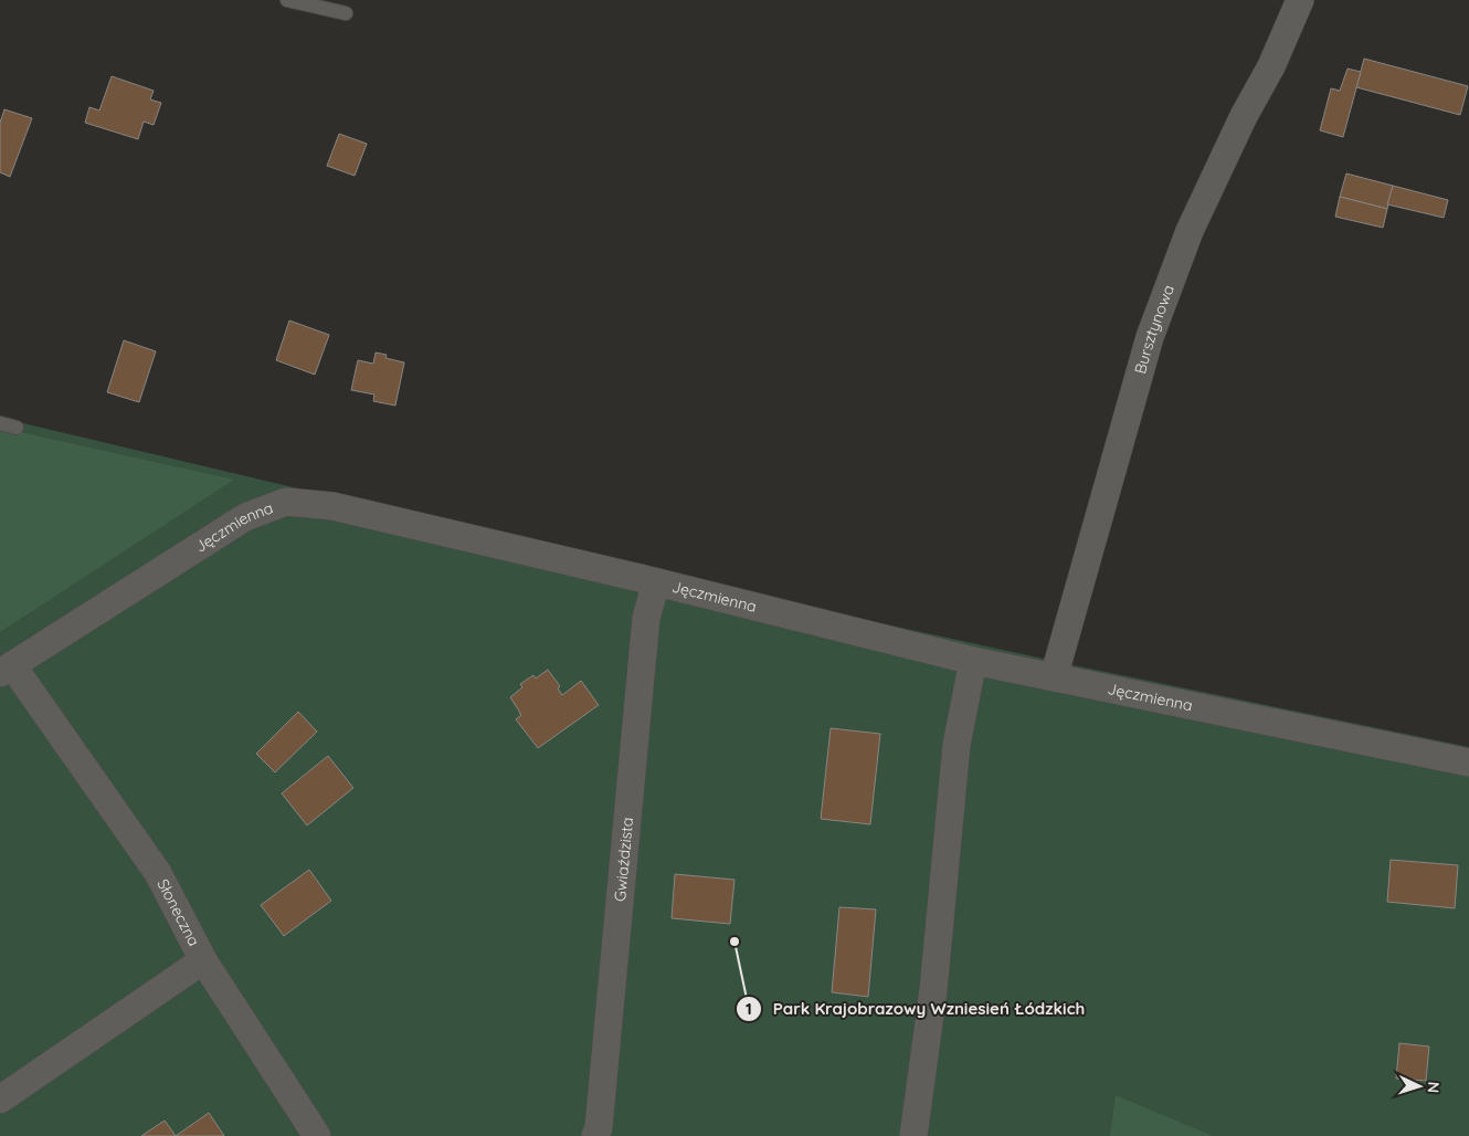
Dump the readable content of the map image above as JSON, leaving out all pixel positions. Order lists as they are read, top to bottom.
{
  "streets": {
    "street": [
      "Bursztynowa",
      "Jęczmienna",
      "Gwiaździsta",
      "Słoneczna"
    ]
  },
  "crossings": [
    ["Bursztynowa", "Jęczmienna"],
    ["Jęczmienna", "Gwiaździsta"],
    ["Jęczmienna", "Słoneczna"]
  ],
  "places": ["Park Krajobrazowy Wzniesień Łódzkich"],
  "north": "right"
}
